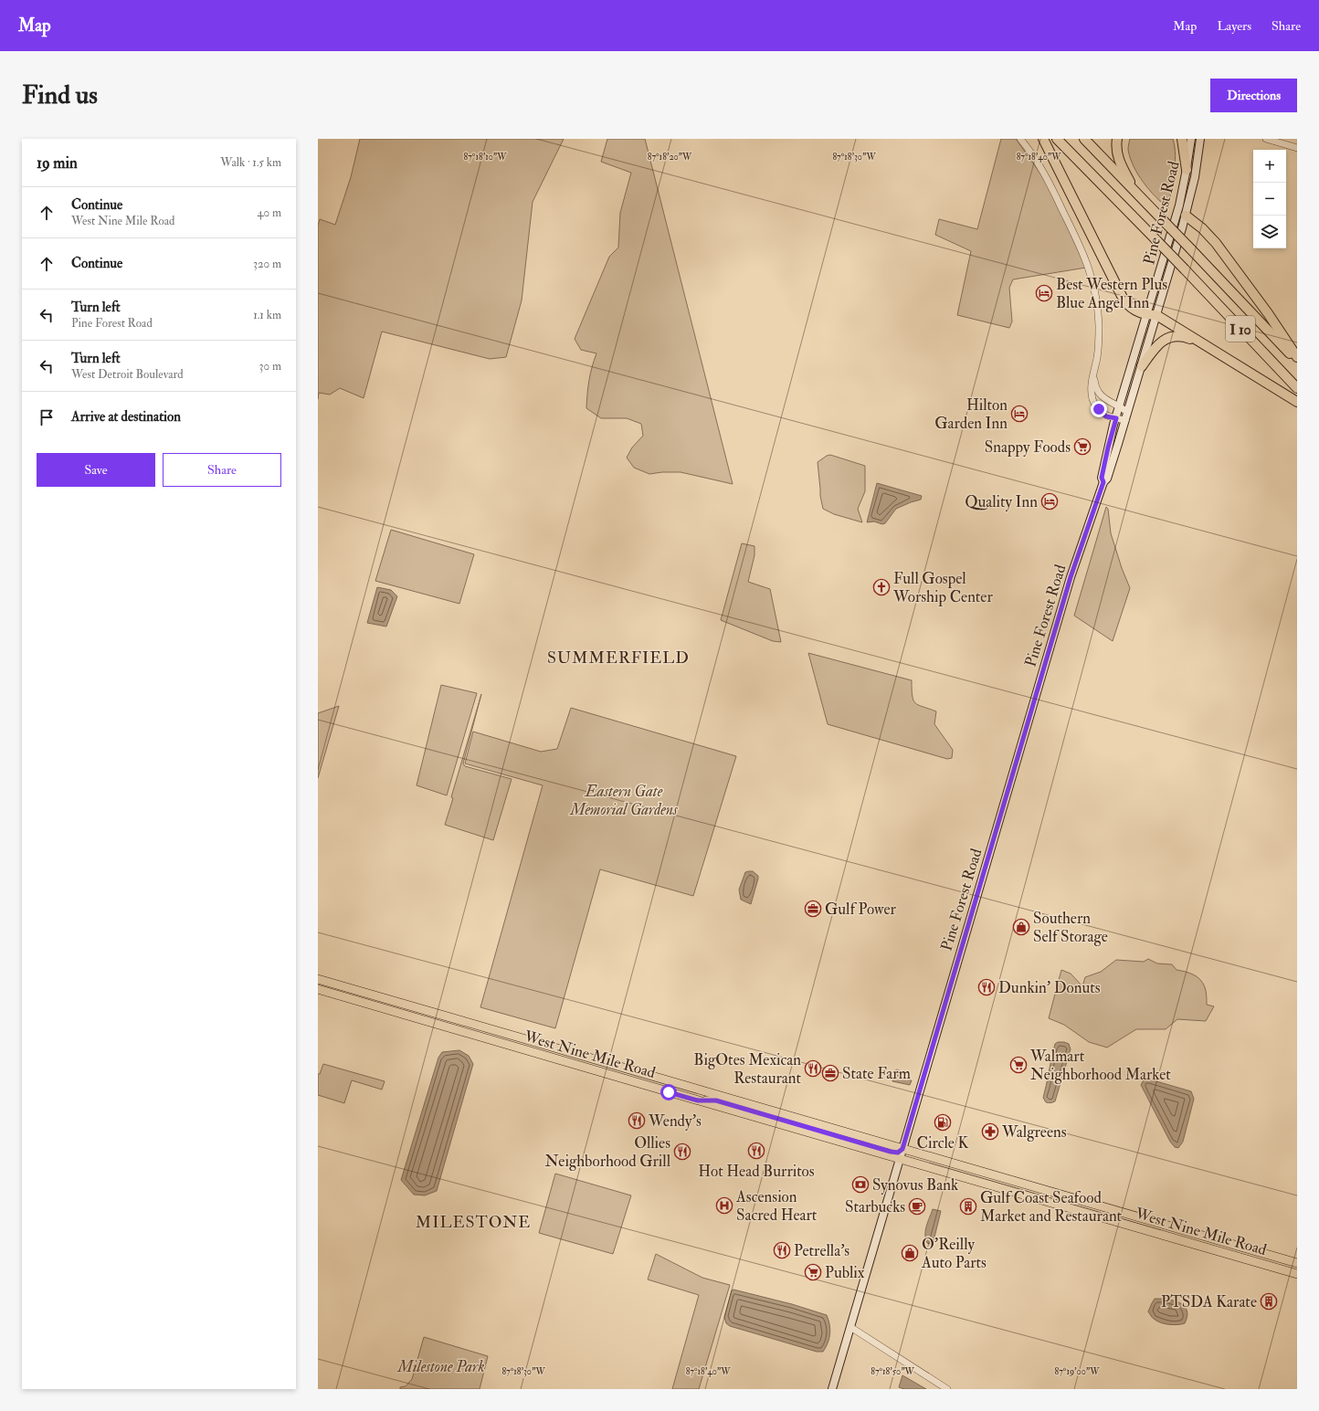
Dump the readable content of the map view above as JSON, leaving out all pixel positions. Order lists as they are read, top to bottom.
{
  "streets": {
    "highway": ["I 10"],
    "main road": ["Pine Forest Road", "West Nine Mile Road"]
  },
  "crossings": [
    ["Pine Forest Road", "West Nine Mile Road"]
  ],
  "districts": ["SUMMERFIELD", "MILESTONE"],
  "parks": ["Eastern Gate Memorial Gardens", "Milestone Park"],
  "places": {
    "hotel": ["Best Western Plus Blue Angel Inn", "Hilton Garden Inn", "Quality Inn"],
    "supermarket": ["Snappy Foods", "Walmart Neighborhood Market", "Publix"],
    "church": ["Full Gospel Worship Center"],
    "office": ["Gulf Power", "State Farm"],
    "shop": ["Southern Self Storage", "O'Reilly Auto Parts"],
    "restaurant": [
      "Dunkin' Donuts",
      "BigOtes Mexican Restaurant",
      "Wendy's",
      "Hot Head Burritos",
      "Ollies Neighborhood Grill",
      "Petrella's"
    ],
    "fuel station": ["Circle K"],
    "pharmacy": ["Walgreens"],
    "bank": ["Synovus Bank"],
    "hospital": ["Ascension Sacred Heart"],
    "cafe": ["Starbucks"],
    "building": ["Gulf Coast Seafood Market and Restaurant", "PTSDA Karate"]
  },
  "page": {
    "header": "Map",
    "nav": ["Map", "Layers", "Share"],
    "buttons": [
      "Directions",
      ["Save", "Share"]
    ],
    "title": "Find us",
    "heading": ["19 min", "Walk · 1.5 km"],
    "map_buttons": ["+", "−"],
    "list": [
      ["Continue", "West Nine Mile Road", "40 m"],
      ["Continue", "320 m"],
      ["Turn left", "Pine Forest Road", "1.1 km"],
      ["Turn left", "West Detroit Boulevard", "30 m"],
      "Arrive at destination"
    ]
  },
  "coordinates": [
    "87°18'10\"W",
    "87°18'20\"W",
    "87°18'30\"W",
    "87°18'40\"W",
    "87°18'50\"W",
    "87°19'00\"W"
  ]
}
